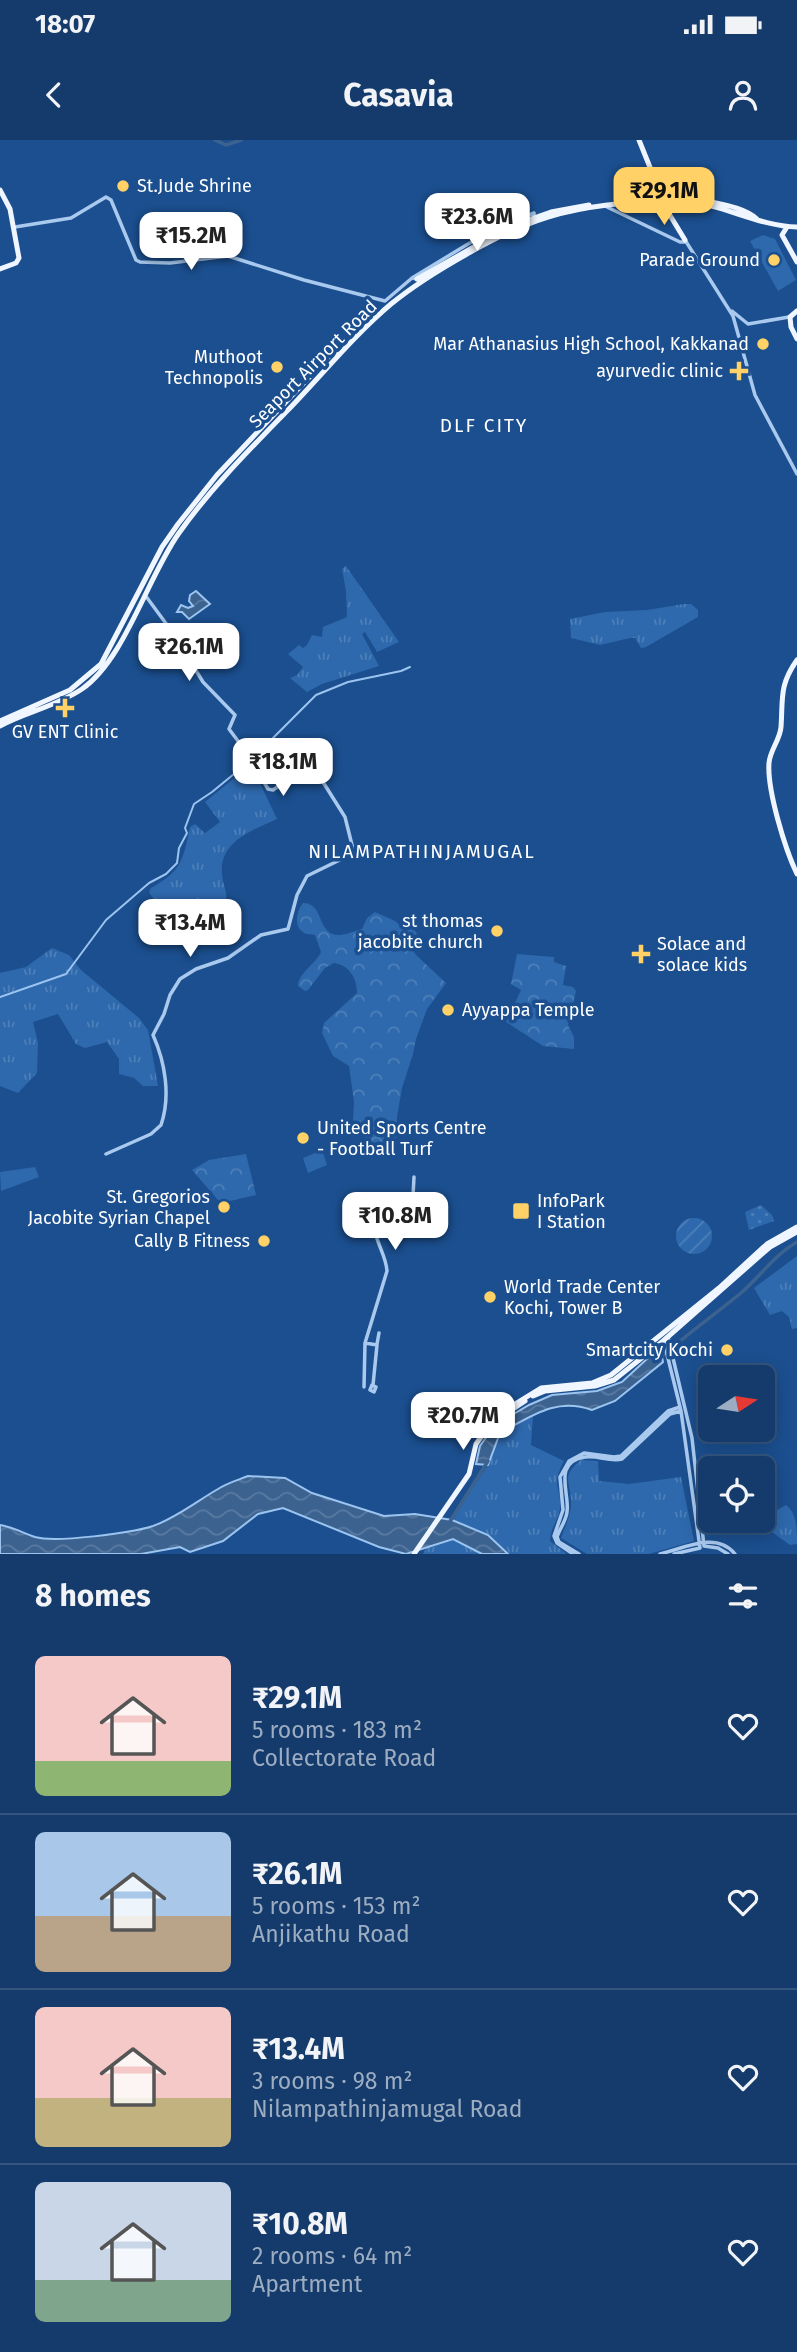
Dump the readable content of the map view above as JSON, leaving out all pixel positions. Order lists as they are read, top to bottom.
{
  "streets": {
    "main road": ["Seaport Airport Road"]
  },
  "districts": ["DLF CITY", "NILAMPATHINJAMUGAL"],
  "places": {
    "other": [
      "St.Jude Shrine",
      "Parade Ground",
      "Mar Athanasius High School, Kakkanad",
      "Muthoot Technopolis",
      "st thomas jacobite church",
      "Ayyappa Temple",
      "United Sports Centre - Football Turf",
      "St. Gregorios Jacobite Syrian Chapel",
      "Cally B Fitness",
      "World Trade Center Kochi, Tower B",
      "Smartcity Kochi"
    ],
    "health": ["ayurvedic clinic", "GV ENT Clinic", "Solace and solace kids"],
    "transit": ["InfoPark I Station"]
  },
  "north": "right",
  "page": {
    "status": "18:07",
    "header": "Casavia",
    "price": [
      "₹29.1M",
      "₹23.6M",
      "₹15.2M",
      "₹26.1M",
      "₹18.1M",
      "₹13.4M",
      "₹10.8M",
      "₹20.7M"
    ],
    "heading": "8 homes",
    "list": [
      {
        "name": "₹29.1M",
        "note": "5 rooms · 183 m² · Collectorate Road"
      },
      {
        "name": "₹26.1M",
        "note": "5 rooms · 153 m² · Anjikathu Road"
      },
      {
        "name": "₹13.4M",
        "note": "3 rooms · 98 m² · Nilampathinjamugal Road"
      },
      {
        "name": "₹10.8M",
        "note": "2 rooms · 64 m² · Apartment"
      }
    ]
  }
}
